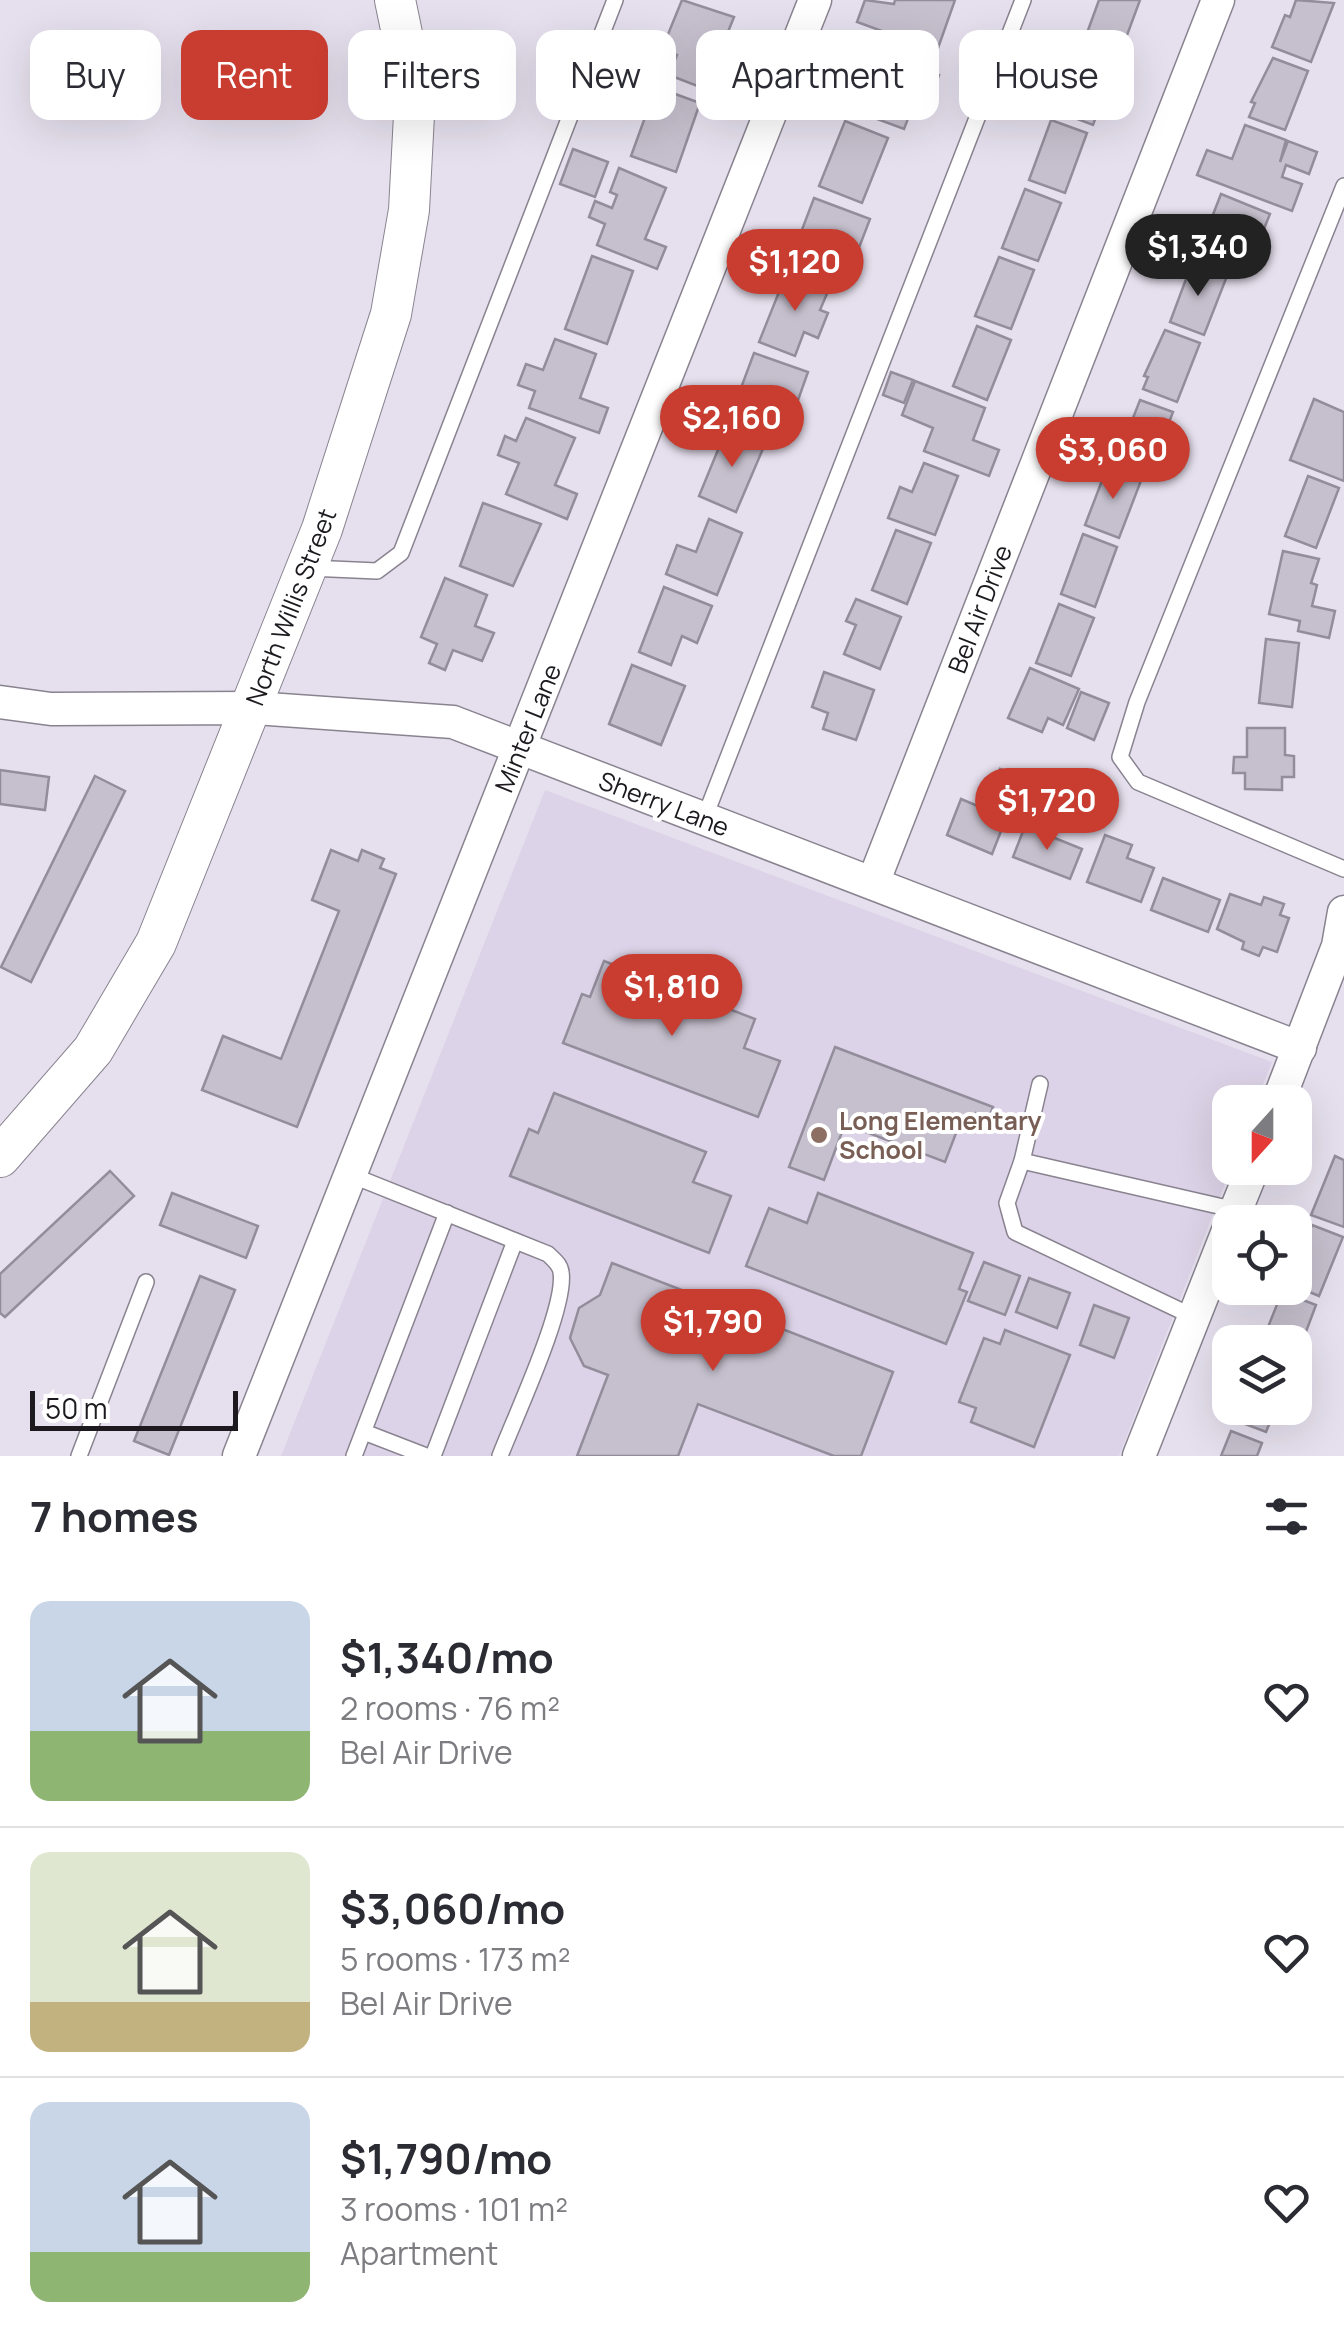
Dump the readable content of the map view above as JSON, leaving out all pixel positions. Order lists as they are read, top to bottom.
{
  "streets": {
    "street": [
      "North Willis Street",
      "Bel Air Drive",
      "Minter Lane",
      "Sherry Lane"
    ]
  },
  "crossings": [
    ["North Willis Street", "Sherry Lane"],
    ["Bel Air Drive", "Sherry Lane"],
    ["Minter Lane", "Sherry Lane"]
  ],
  "places": ["Long Elementary School"],
  "scale_bar": "50 m",
  "north": "bottom",
  "page": {
    "chip": [
      "Buy",
      "Rent",
      "Filters",
      "New",
      "Apartment",
      "House"
    ],
    "price": [
      "$1,340",
      "$1,120",
      "$2,160",
      "$3,060",
      "$1,720",
      "$1,810",
      "$1,790"
    ],
    "scale": "50 m",
    "heading": "7 homes",
    "list": [
      {
        "name": "$1,340/mo",
        "note": "2 rooms · 76 m² · Bel Air Drive"
      },
      {
        "name": "$3,060/mo",
        "note": "5 rooms · 173 m² · Bel Air Drive"
      },
      {
        "name": "$1,790/mo",
        "note": "3 rooms · 101 m² · Apartment"
      }
    ]
  }
}
